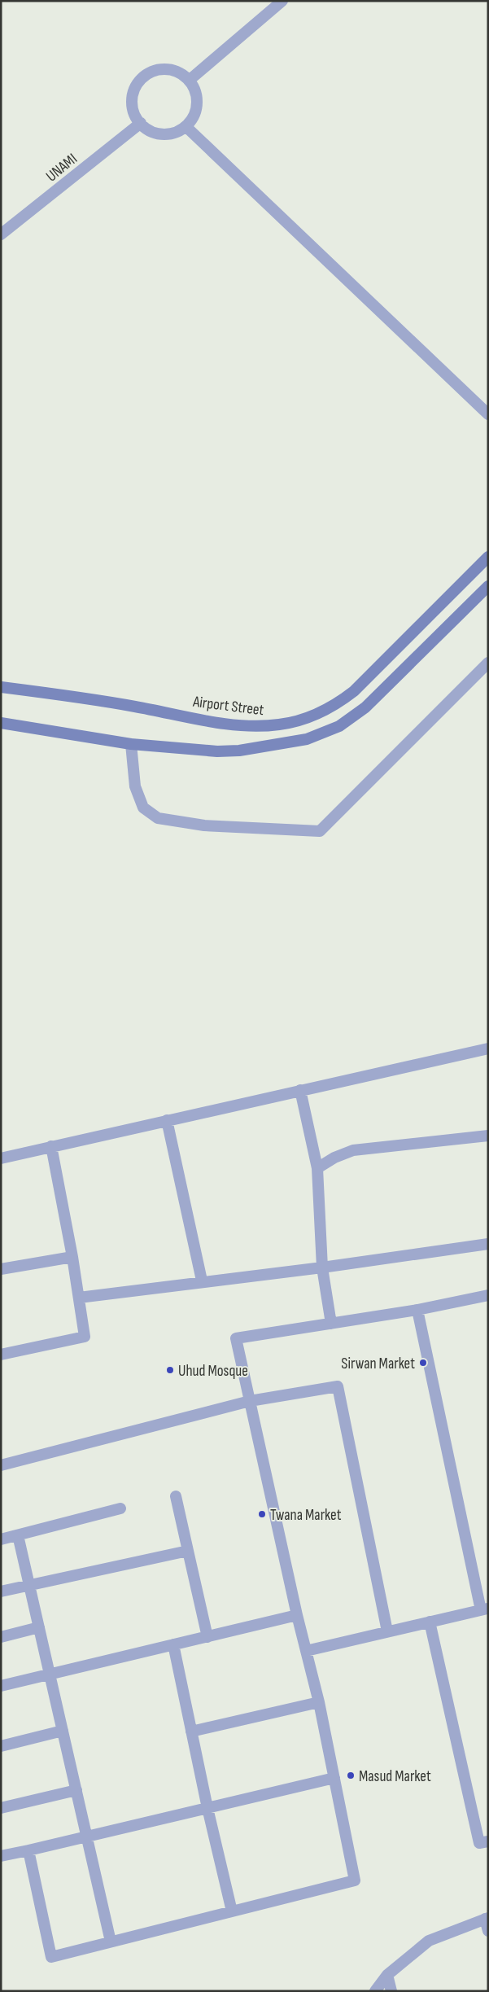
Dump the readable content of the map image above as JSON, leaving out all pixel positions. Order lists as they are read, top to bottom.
{
  "streets": {
    "main road": ["Airport Street"],
    "street": ["UNAMI"]
  },
  "places": [
    "Sirwan Market",
    "Uhud Mosque",
    "Twana Market",
    "Masud Market"
  ]
}
